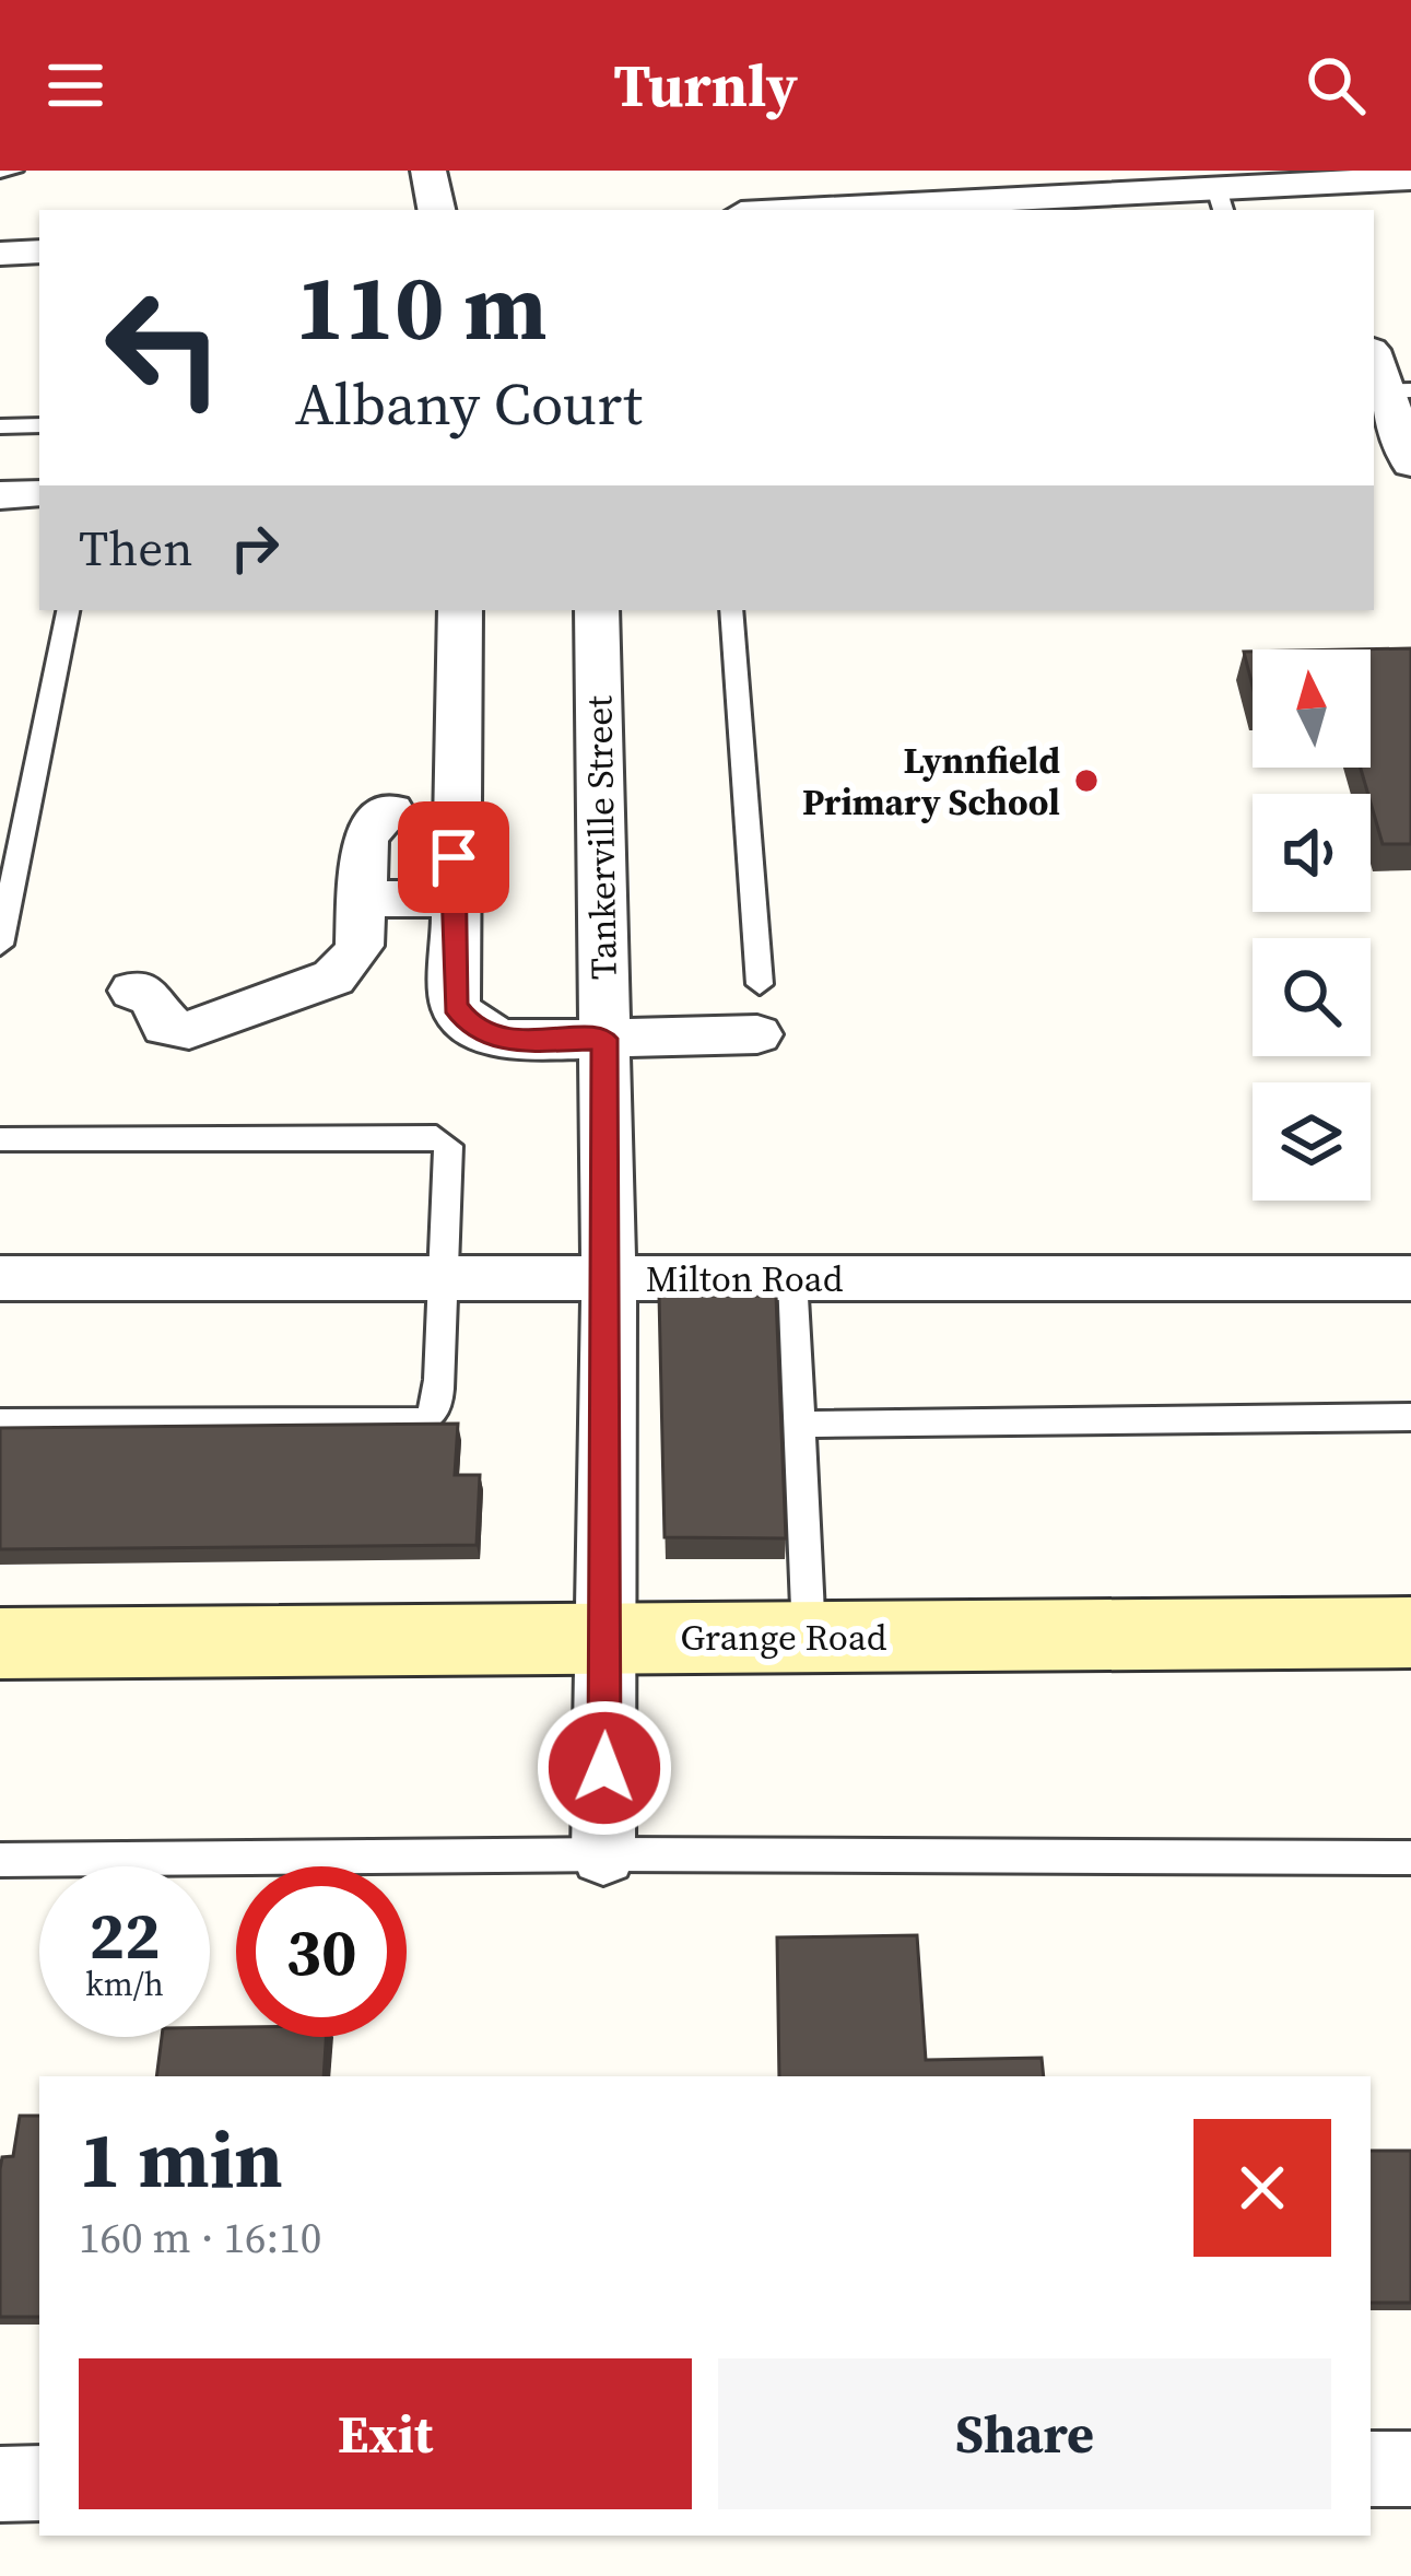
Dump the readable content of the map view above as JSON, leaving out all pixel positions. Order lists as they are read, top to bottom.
{
  "streets": {
    "street": ["Tankerville Street", "Milton Road", "Grange Road"]
  },
  "crossings": [
    ["Tankerville Street", "Milton Road"],
    ["Tankerville Street", "Grange Road"]
  ],
  "places": ["Lynnfield Primary School"],
  "north": "top",
  "page": {
    "header": "Turnly",
    "turn": ["110 m", "Albany Court"],
    "then": "Then",
    "speed": "22 km/h",
    "limit": "30",
    "heading": ["1 min", "160 m · 16:10"],
    "buttons": ["Exit", "Share"]
  }
}
